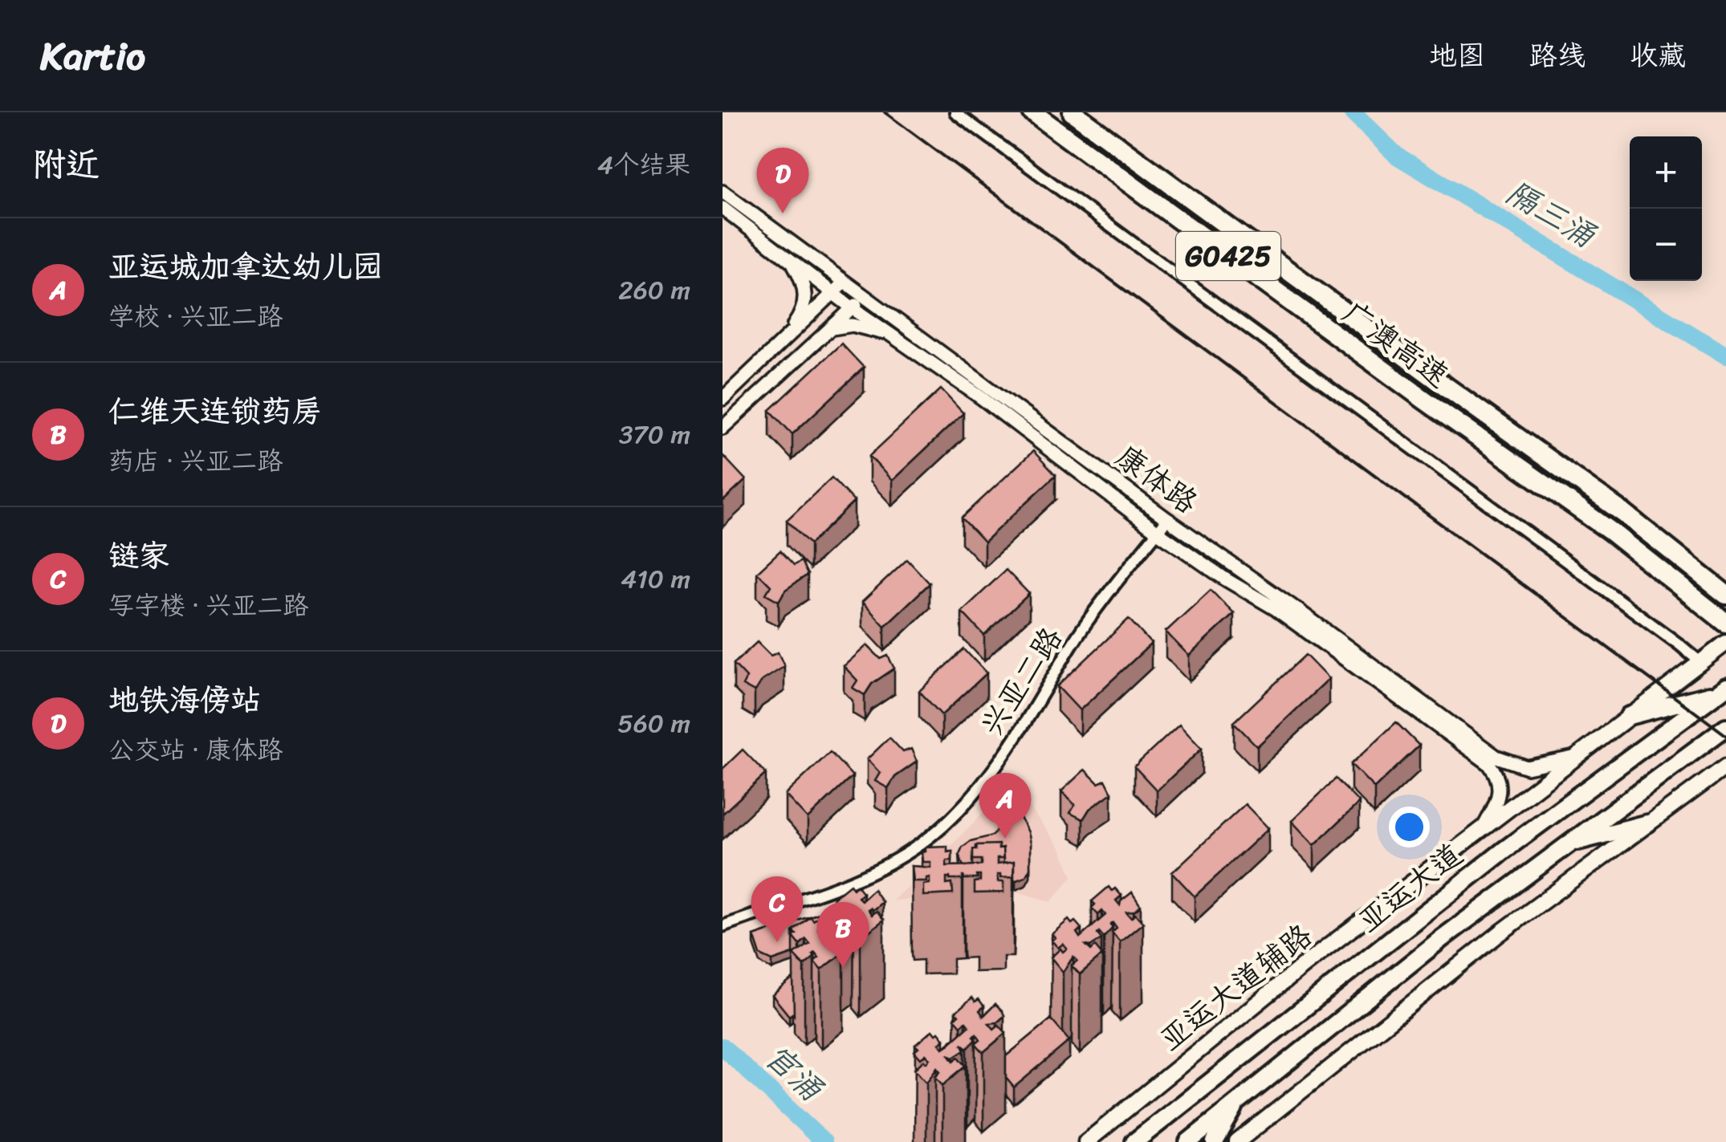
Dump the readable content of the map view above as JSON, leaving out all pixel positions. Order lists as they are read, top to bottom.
{
  "streets": {
    "highway": ["G0425", "广澳高速"],
    "main road": ["亚运大道", "亚运大道辅路"],
    "street": ["康体路", "兴亚二路"]
  },
  "crossings": [
    ["康体路", "兴亚二路"],
    ["康体路", "亚运大道辅路"]
  ],
  "water": ["隔三涌", "官涌"],
  "page": {
    "header": "Kartio",
    "nav": ["地图", "路线", "收藏"],
    "heading": ["附近", "4个结果"],
    "map_buttons": ["+", "−"],
    "pins": [
      "D",
      "A",
      "C",
      "B"
    ],
    "list": [
      {
        "mark": "A",
        "name": "亚运城加拿达幼儿园",
        "note": "学校 · 兴亚二路",
        "value": "260 m"
      },
      {
        "mark": "B",
        "name": "仁维天连锁药房",
        "note": "药店 · 兴亚二路",
        "value": "370 m"
      },
      {
        "mark": "C",
        "name": "链家",
        "note": "写字楼 · 兴亚二路",
        "value": "410 m"
      },
      {
        "mark": "D",
        "name": "地铁海傍站",
        "note": "公交站 · 康体路",
        "value": "560 m"
      }
    ]
  }
}
